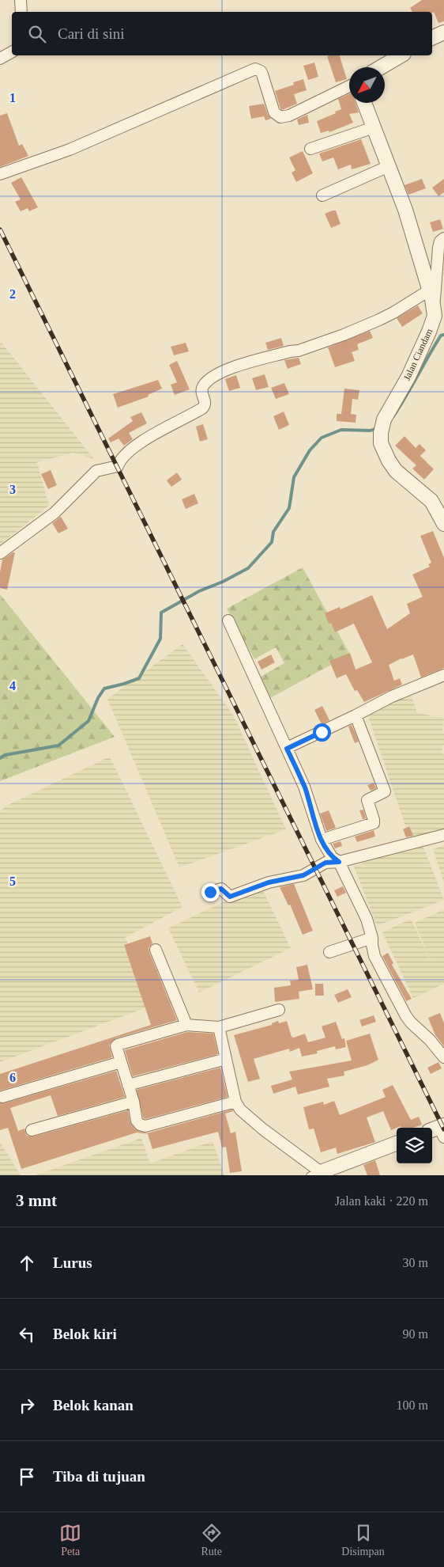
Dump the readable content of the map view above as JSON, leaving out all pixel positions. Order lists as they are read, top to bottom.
{
  "streets": {
    "street": ["Jalan Ciandam"]
  },
  "north": "bottom left",
  "page": {
    "search": "Cari di sini",
    "heading": ["3 mnt", "Jalan kaki · 220 m"],
    "list": [
      ["Lurus", "30 m"],
      ["Belok kiri", "90 m"],
      ["Belok kanan", "100 m"],
      "Tiba di tujuan"
    ],
    "nav": ["Peta", "Rute", "Disimpan"]
  },
  "grid": {
    "rows": [
      "1",
      "2",
      "3",
      "4",
      "5",
      "6"
    ]
  }
}
